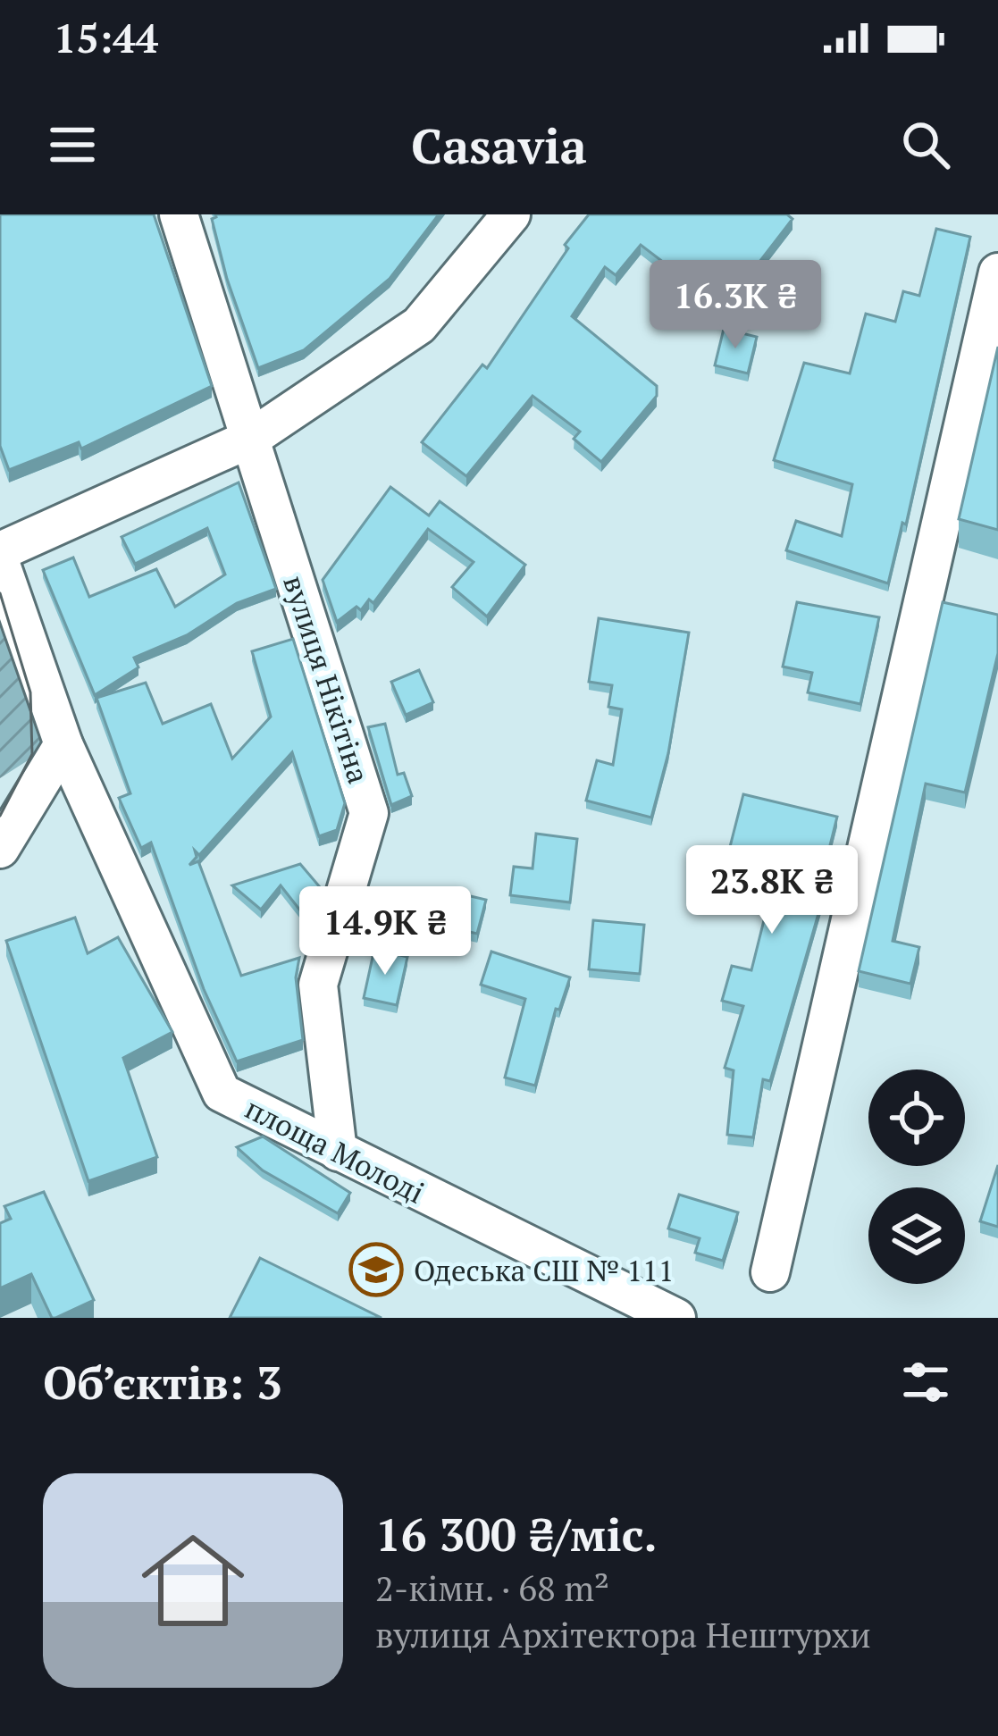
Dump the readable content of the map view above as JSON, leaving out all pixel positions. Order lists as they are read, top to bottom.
{
  "streets": {
    "street": ["вулиця Нікітіна", "площа Молоді"]
  },
  "crossings": [
    ["вулиця Нікітіна", "площа Молоді"]
  ],
  "places": {
    "school or university": ["Одеська СШ № 111"]
  },
  "page": {
    "status": "15:44",
    "header": "Casavia",
    "price": ["16.3K ₴", "23.8K ₴", "14.9K ₴"],
    "heading": "Об’єктів: 3",
    "list": [
      {
        "name": "16 300 ₴/міс.",
        "note": "2-кімн. · 68 m² · вулиця Архітектора Нештурхи"
      }
    ]
  }
}
